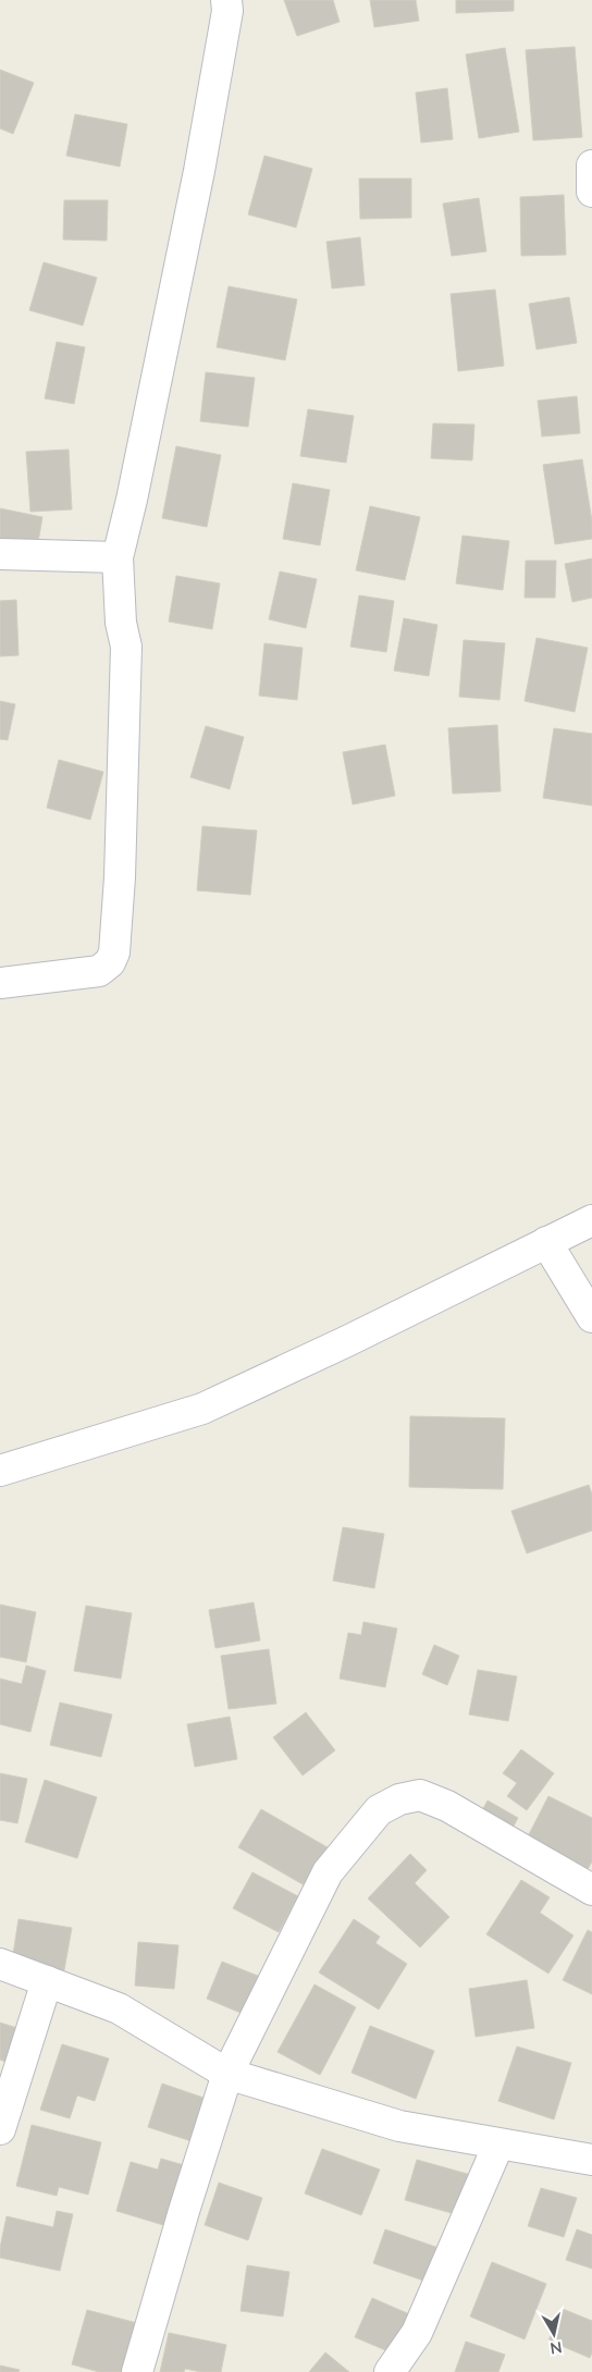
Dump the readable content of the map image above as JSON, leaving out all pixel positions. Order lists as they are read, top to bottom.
{
  "north": "bottom"
}
